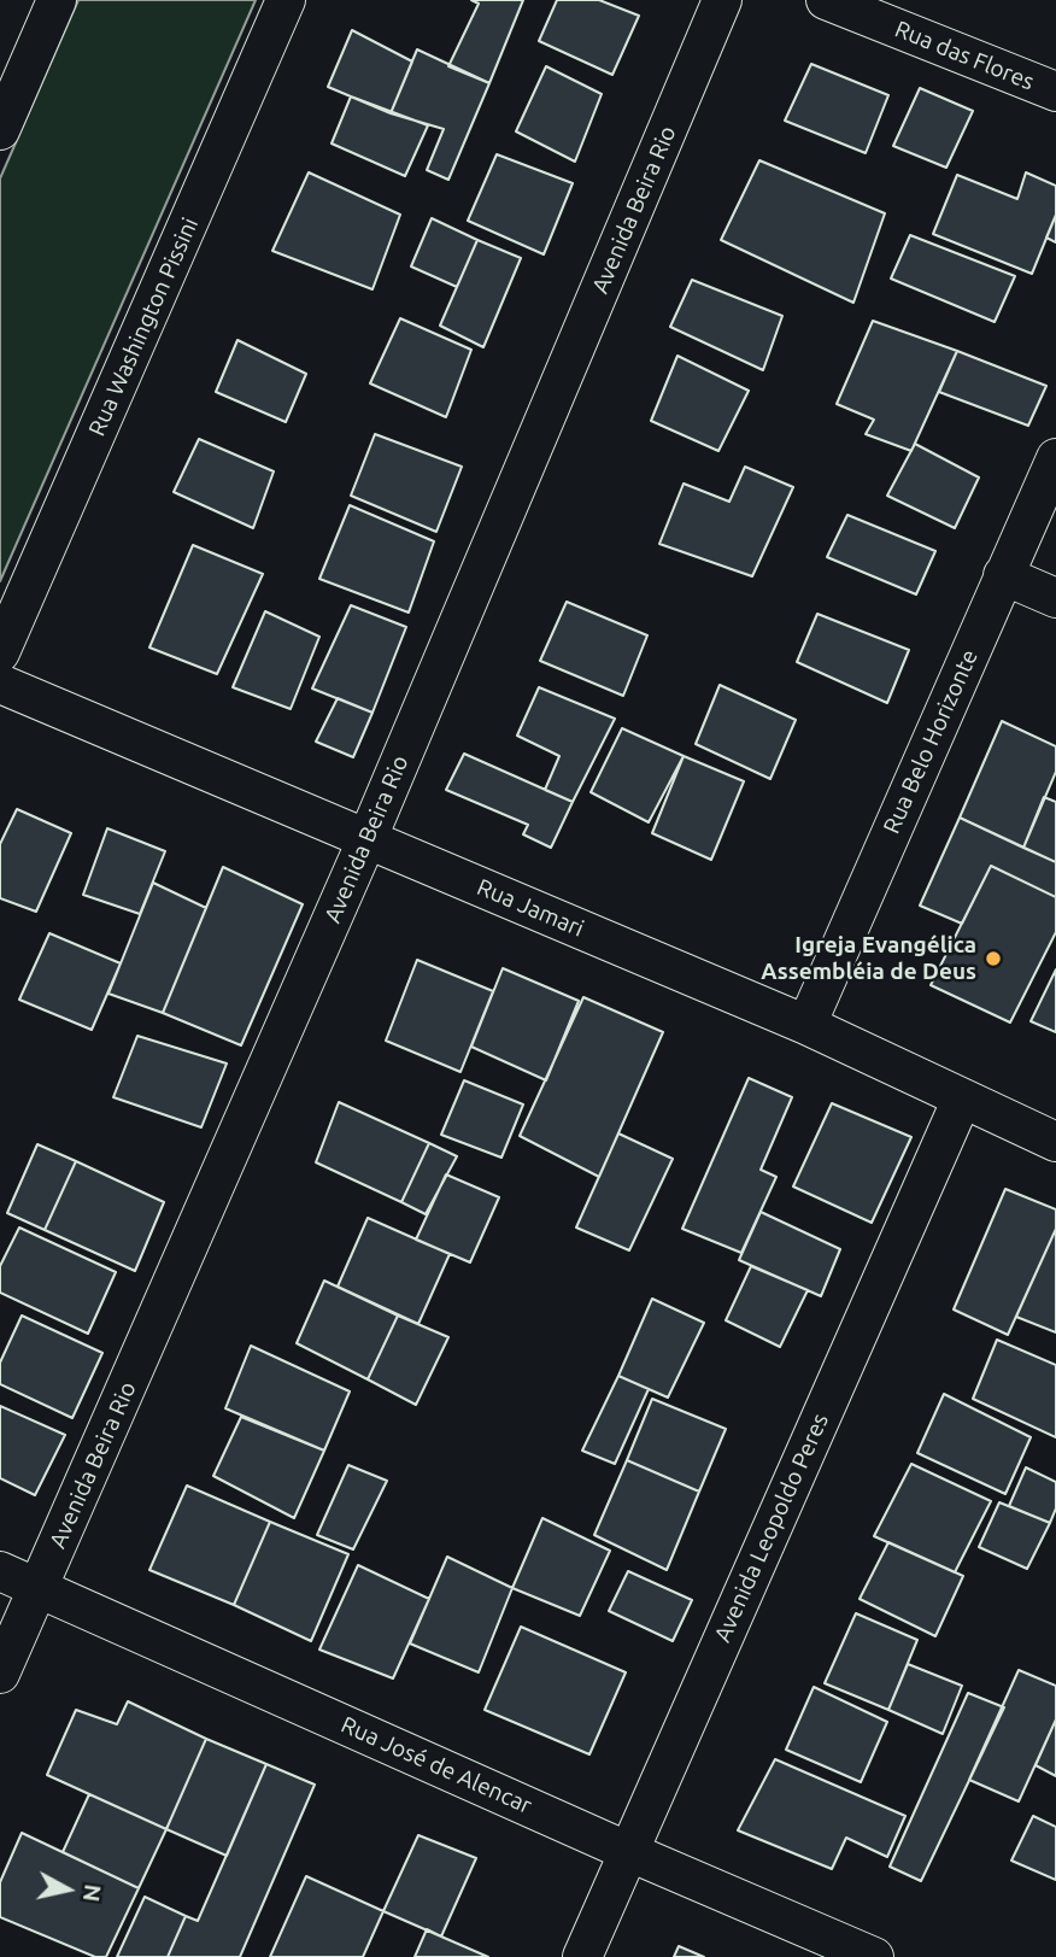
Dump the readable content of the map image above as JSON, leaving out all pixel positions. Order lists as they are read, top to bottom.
{
  "streets": {
    "street": [
      "Rua das Flores",
      "Avenida Beira Rio",
      "Rua Washington Pissini",
      "Rua Belo Horizonte",
      "Rua Jamari",
      "Avenida Leopoldo Peres",
      "Rua José de Alencar"
    ]
  },
  "crossings": [
    ["Avenida Beira Rio", "Rua Jamari"],
    ["Avenida Beira Rio", "Rua José de Alencar"],
    ["Rua Belo Horizonte", "Rua Jamari"],
    ["Rua Jamari", "Avenida Leopoldo Peres"],
    ["Avenida Leopoldo Peres", "Rua José de Alencar"]
  ],
  "places": ["Igreja Evangélica Assembléia de Deus"],
  "north": "right"
}
